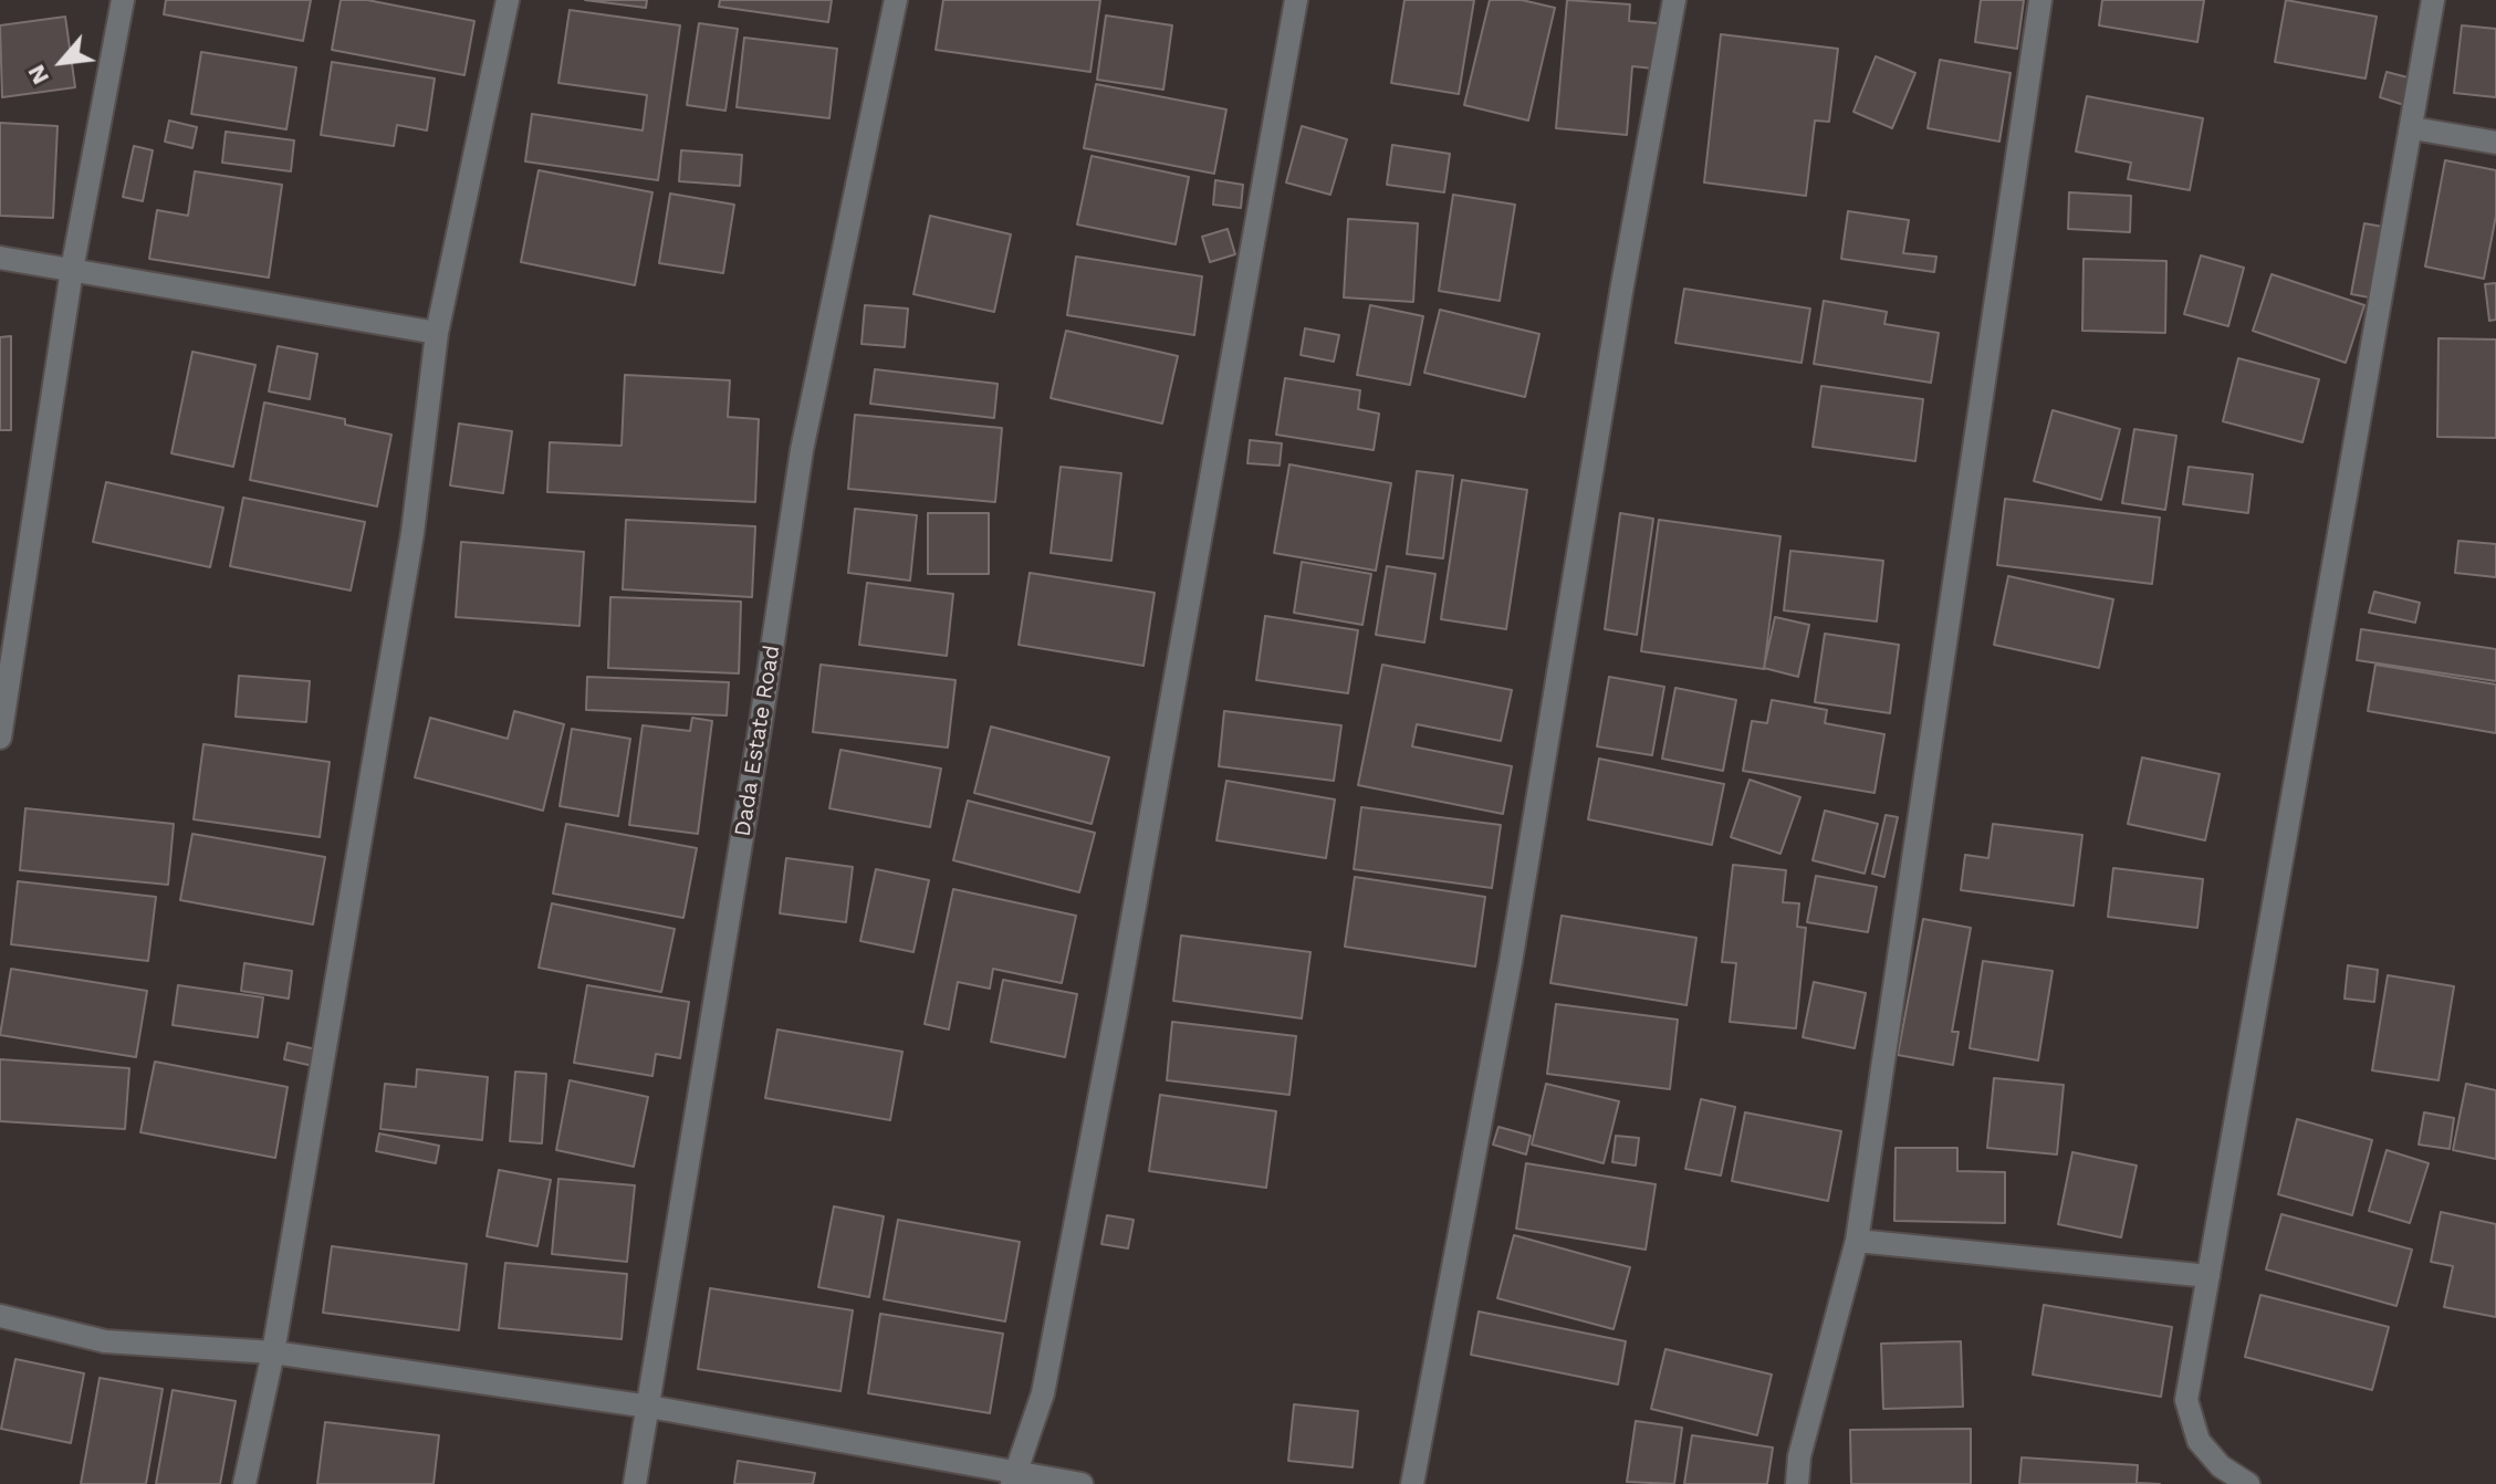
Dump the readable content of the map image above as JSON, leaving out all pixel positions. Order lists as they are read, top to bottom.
{
  "streets": {
    "street": ["Dada Estate Road"]
  },
  "north": "bottom left"
}
